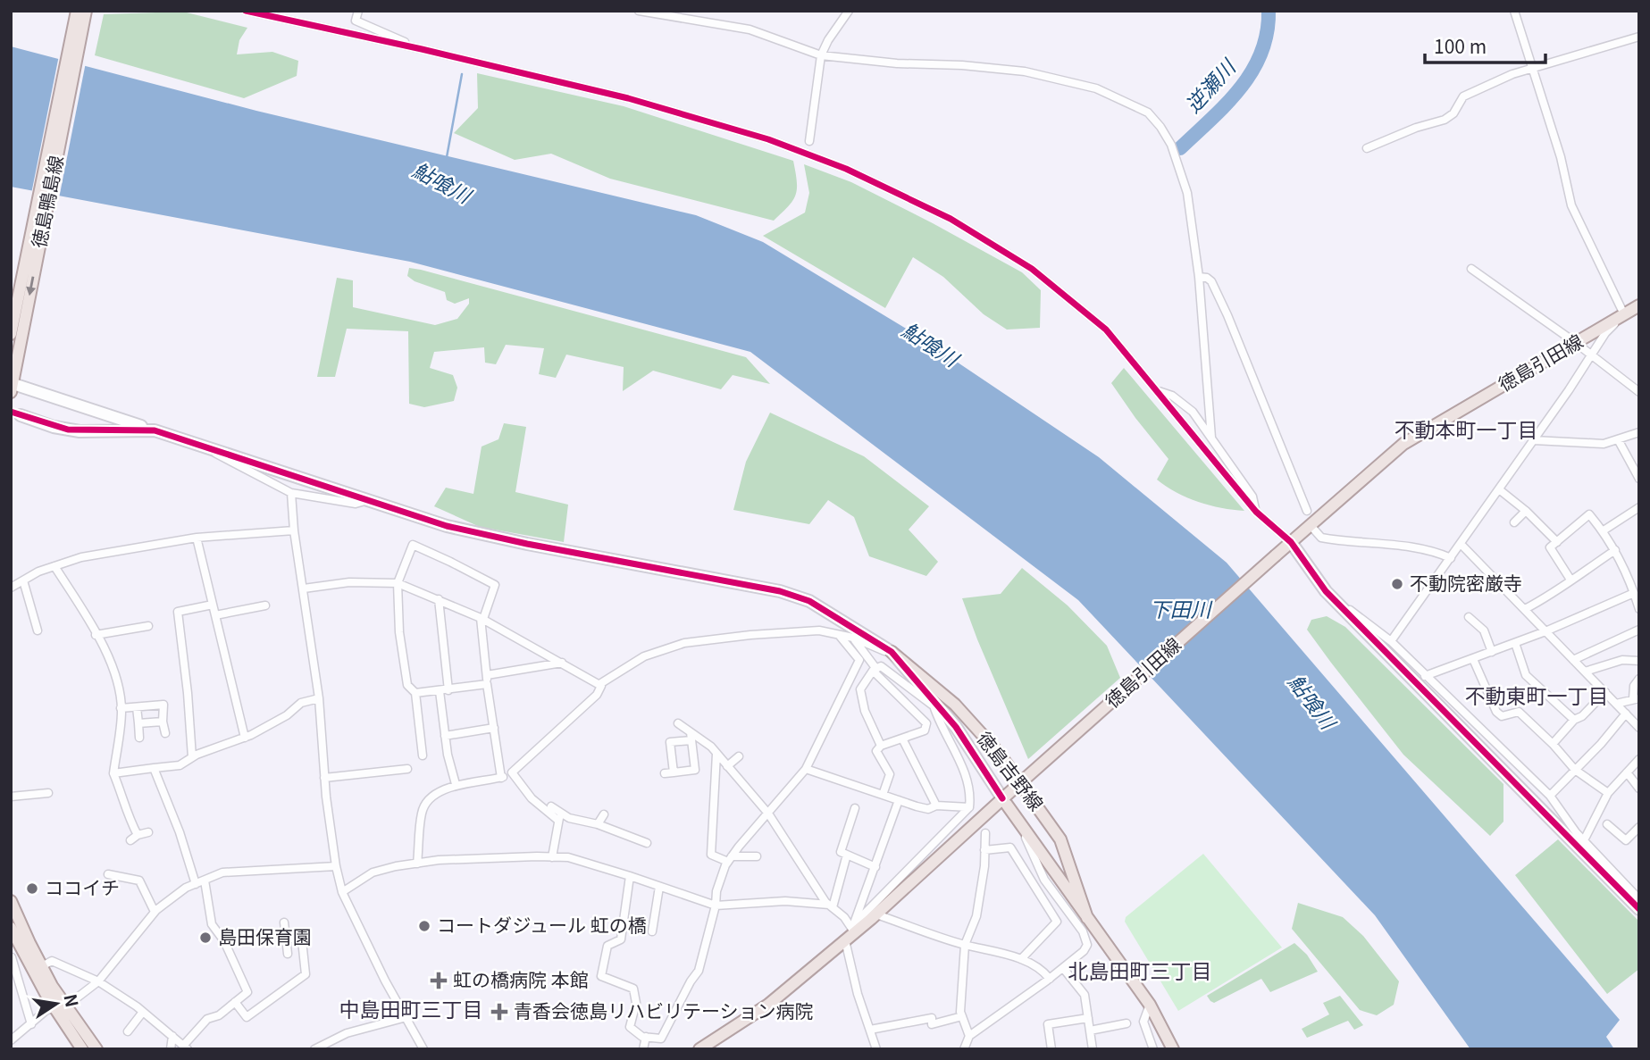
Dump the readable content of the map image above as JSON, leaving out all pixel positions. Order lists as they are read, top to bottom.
{
  "streets": {
    "main road": ["徳島鴨島線", "徳島引田線", "徳島吉野線"]
  },
  "crossings": [
    ["徳島引田線", "徳島吉野線"]
  ],
  "districts": [
    "不動本町一丁目",
    "不動東町一丁目",
    "北島田町三丁目",
    "中島田町三丁目"
  ],
  "water": ["逆瀬川", "鮎喰川", "下田川"],
  "places": {
    "other": [
      "不動院密厳寺",
      "ココイチ",
      "コートダジュール 虹の橋",
      "島田保育園"
    ],
    "health": ["虹の橋病院 本館", "青香会徳島リハビリテーション病院"]
  },
  "scale_bar": "100 m",
  "north": "right"
}
